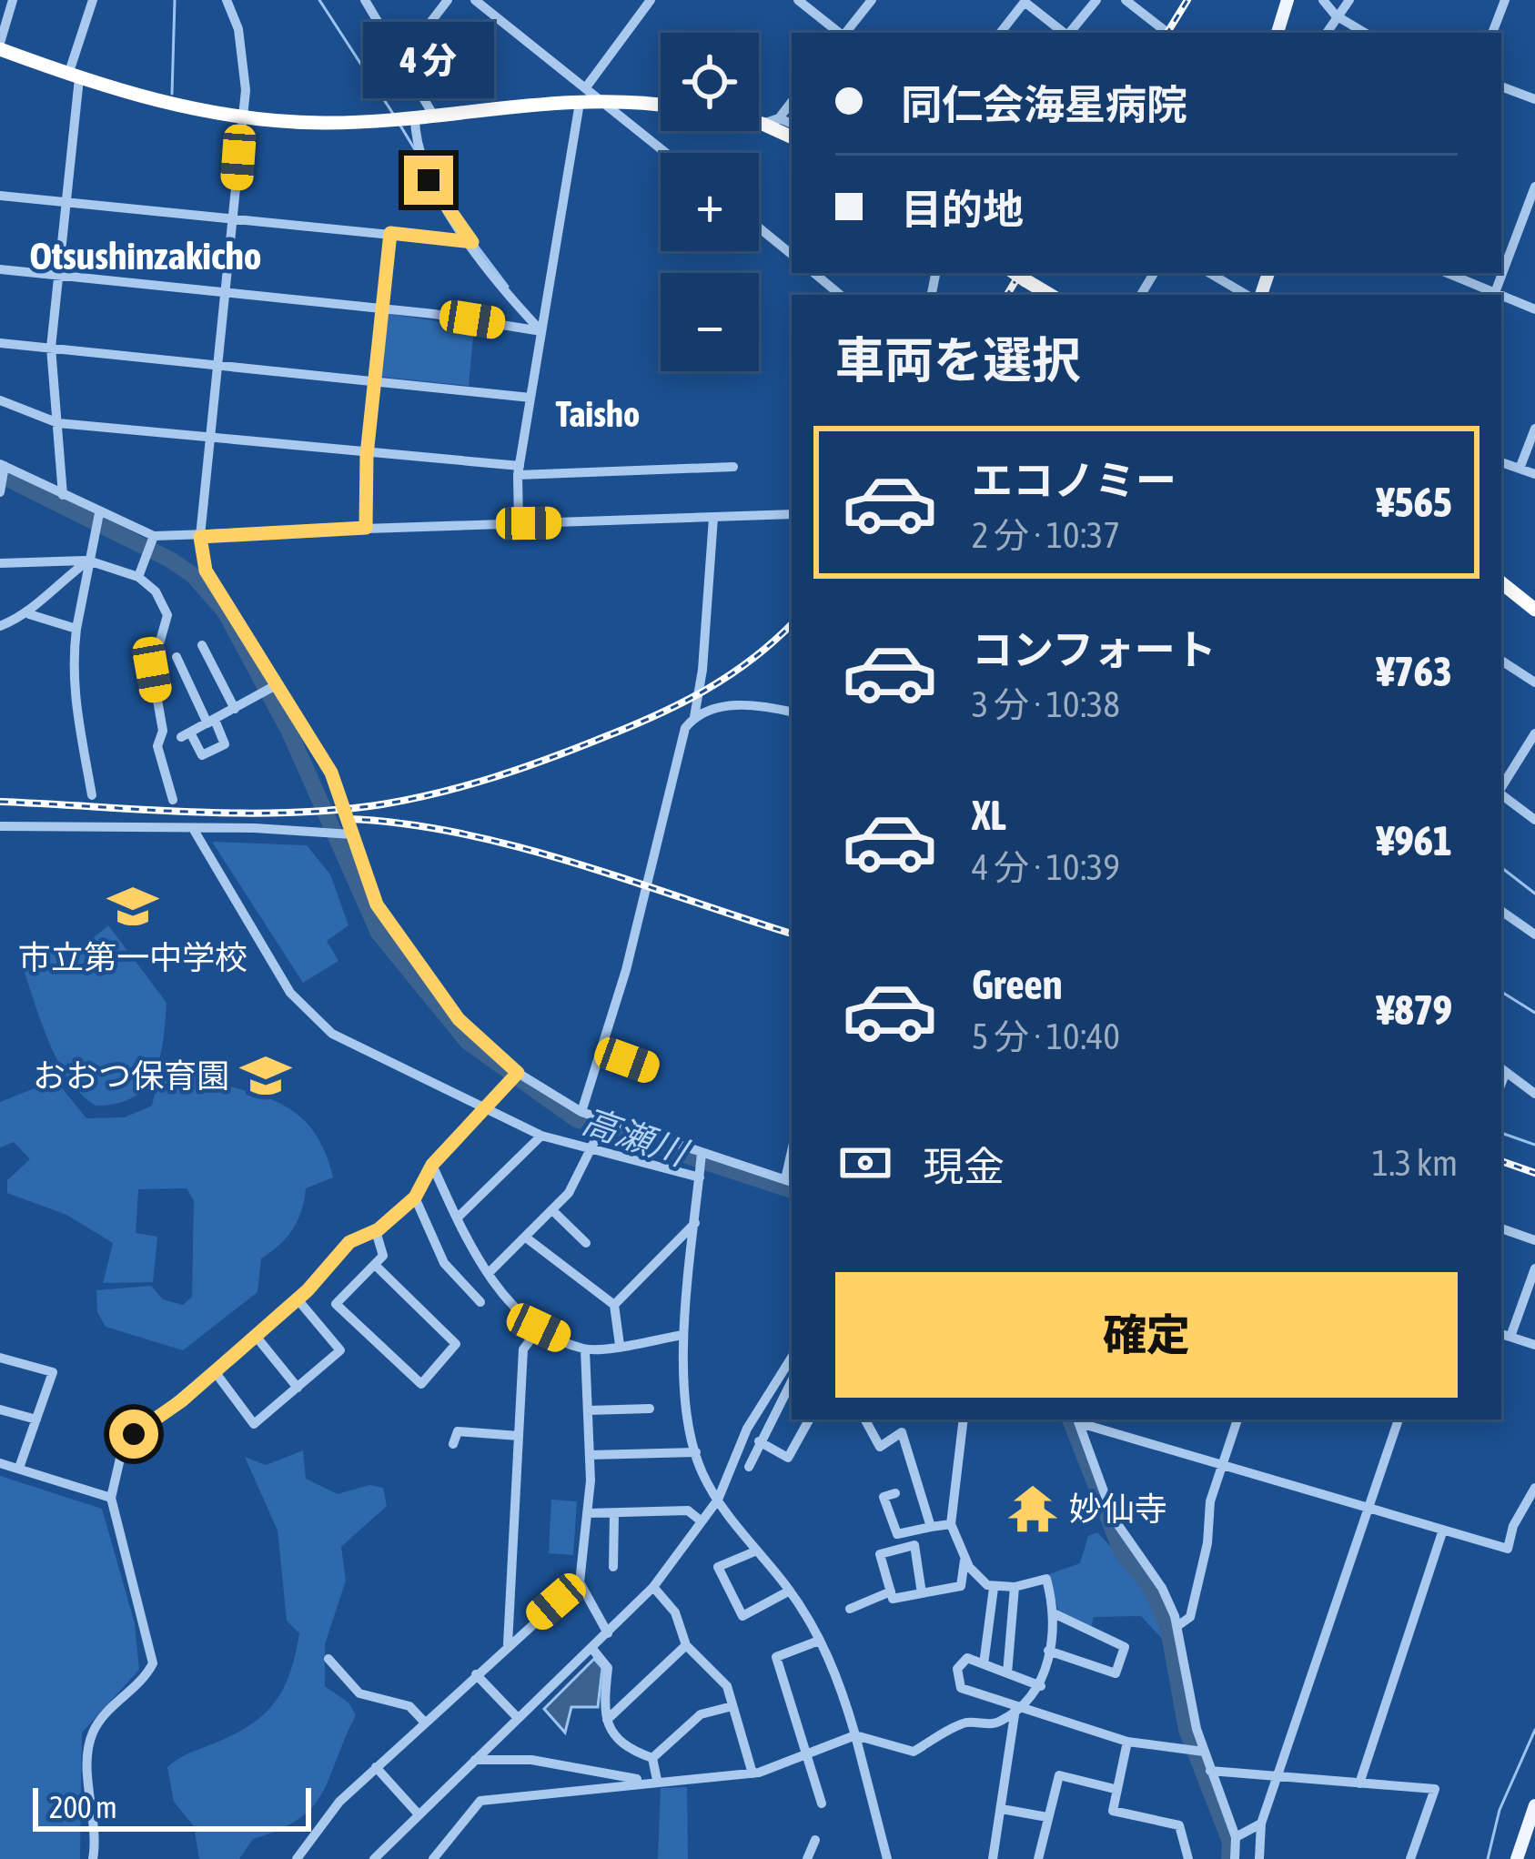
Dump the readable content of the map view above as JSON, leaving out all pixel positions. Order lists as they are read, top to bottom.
{
  "districts": ["Otsushinzakicho", "Taisho"],
  "water": ["高瀬川"],
  "places": {
    "school or university": ["市立第一中学校", "おおつ保育園"],
    "temple": ["妙仙寺"]
  },
  "scale_bar": "200 m",
  "page": {
    "bubble": "4 分",
    "map_buttons": ["+", "−"],
    "banner": ["同仁会海星病院", "目的地"],
    "heading": "車両を選択",
    "list": [
      {
        "name": "エコノミー",
        "note": "2 分 · 10:37",
        "value": "¥565"
      },
      {
        "name": "コンフォート",
        "note": "3 分 · 10:38",
        "value": "¥763"
      },
      {
        "name": "XL",
        "note": "4 分 · 10:39",
        "value": "¥961"
      },
      {
        "name": "Green",
        "note": "5 分 · 10:40",
        "value": "¥879"
      }
    ],
    "pay": ["現金", "1.3 km"],
    "buttons": "確定",
    "scale": "200 m"
  }
}
